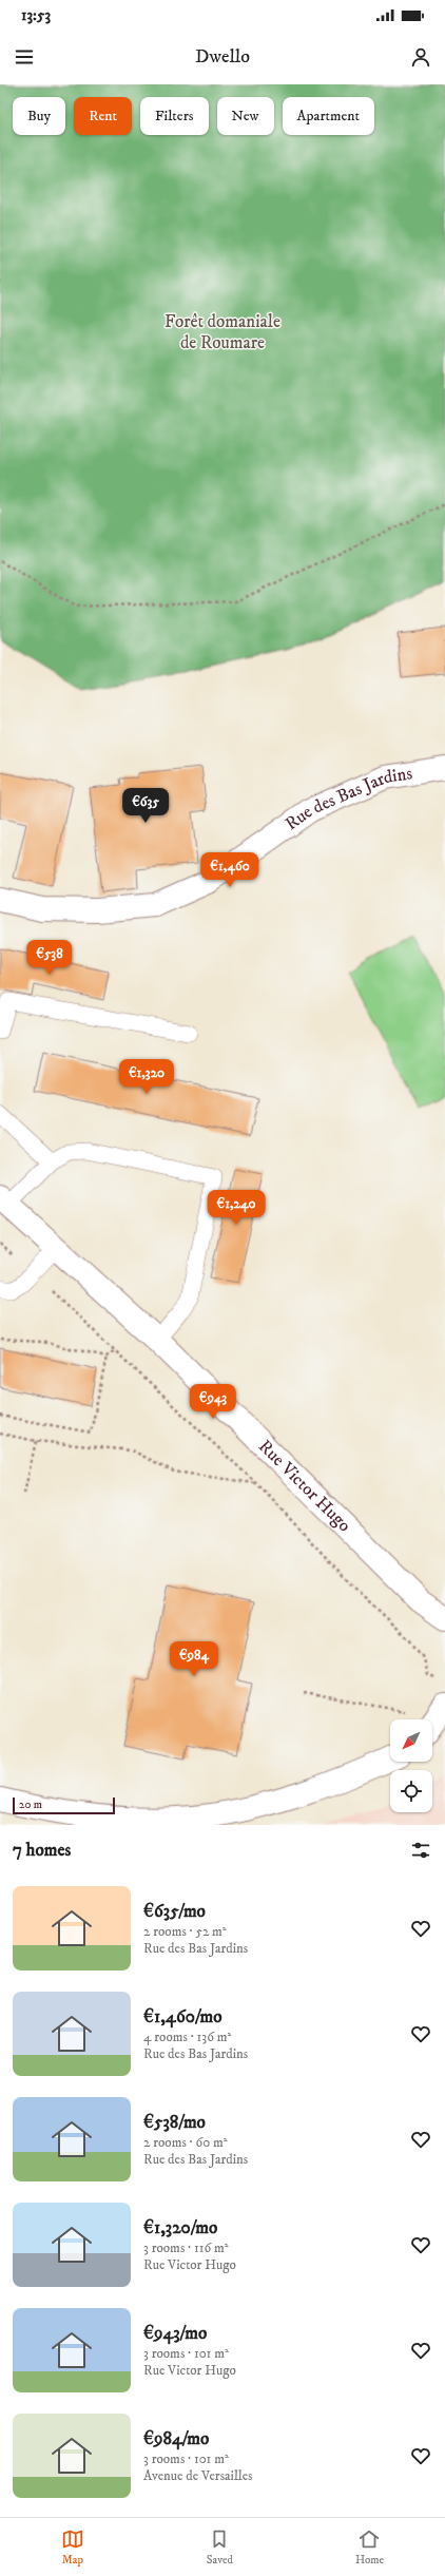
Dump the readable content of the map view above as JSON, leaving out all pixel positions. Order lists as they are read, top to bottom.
{
  "streets": {
    "street": ["Rue des Bas Jardins", "Rue Victor Hugo"]
  },
  "parks": ["Forêt domaniale de Roumare"],
  "scale_bar": "20 m",
  "north": "bottom left",
  "page": {
    "status": "13:53",
    "header": "Dwello",
    "chip": [
      "Buy",
      "Rent",
      "Filters",
      "New",
      "Apartment"
    ],
    "price": [
      "€635",
      "€1,460",
      "€538",
      "€1,320",
      "€1,240",
      "€943",
      "€984"
    ],
    "scale": "20 m",
    "heading": "7 homes",
    "list": [
      {
        "name": "€635/mo",
        "note": "2 rooms · 52 m² · Rue des Bas Jardins"
      },
      {
        "name": "€1,460/mo",
        "note": "4 rooms · 136 m² · Rue des Bas Jardins"
      },
      {
        "name": "€538/mo",
        "note": "2 rooms · 60 m² · Rue des Bas Jardins"
      },
      {
        "name": "€1,320/mo",
        "note": "3 rooms · 116 m² · Rue Victor Hugo"
      },
      {
        "name": "€943/mo",
        "note": "3 rooms · 101 m² · Rue Victor Hugo"
      },
      {
        "name": "€984/mo",
        "note": "3 rooms · 101 m² · Avenue de Versailles"
      }
    ],
    "tabs": ["Map", "Saved", "Home"]
  }
}
